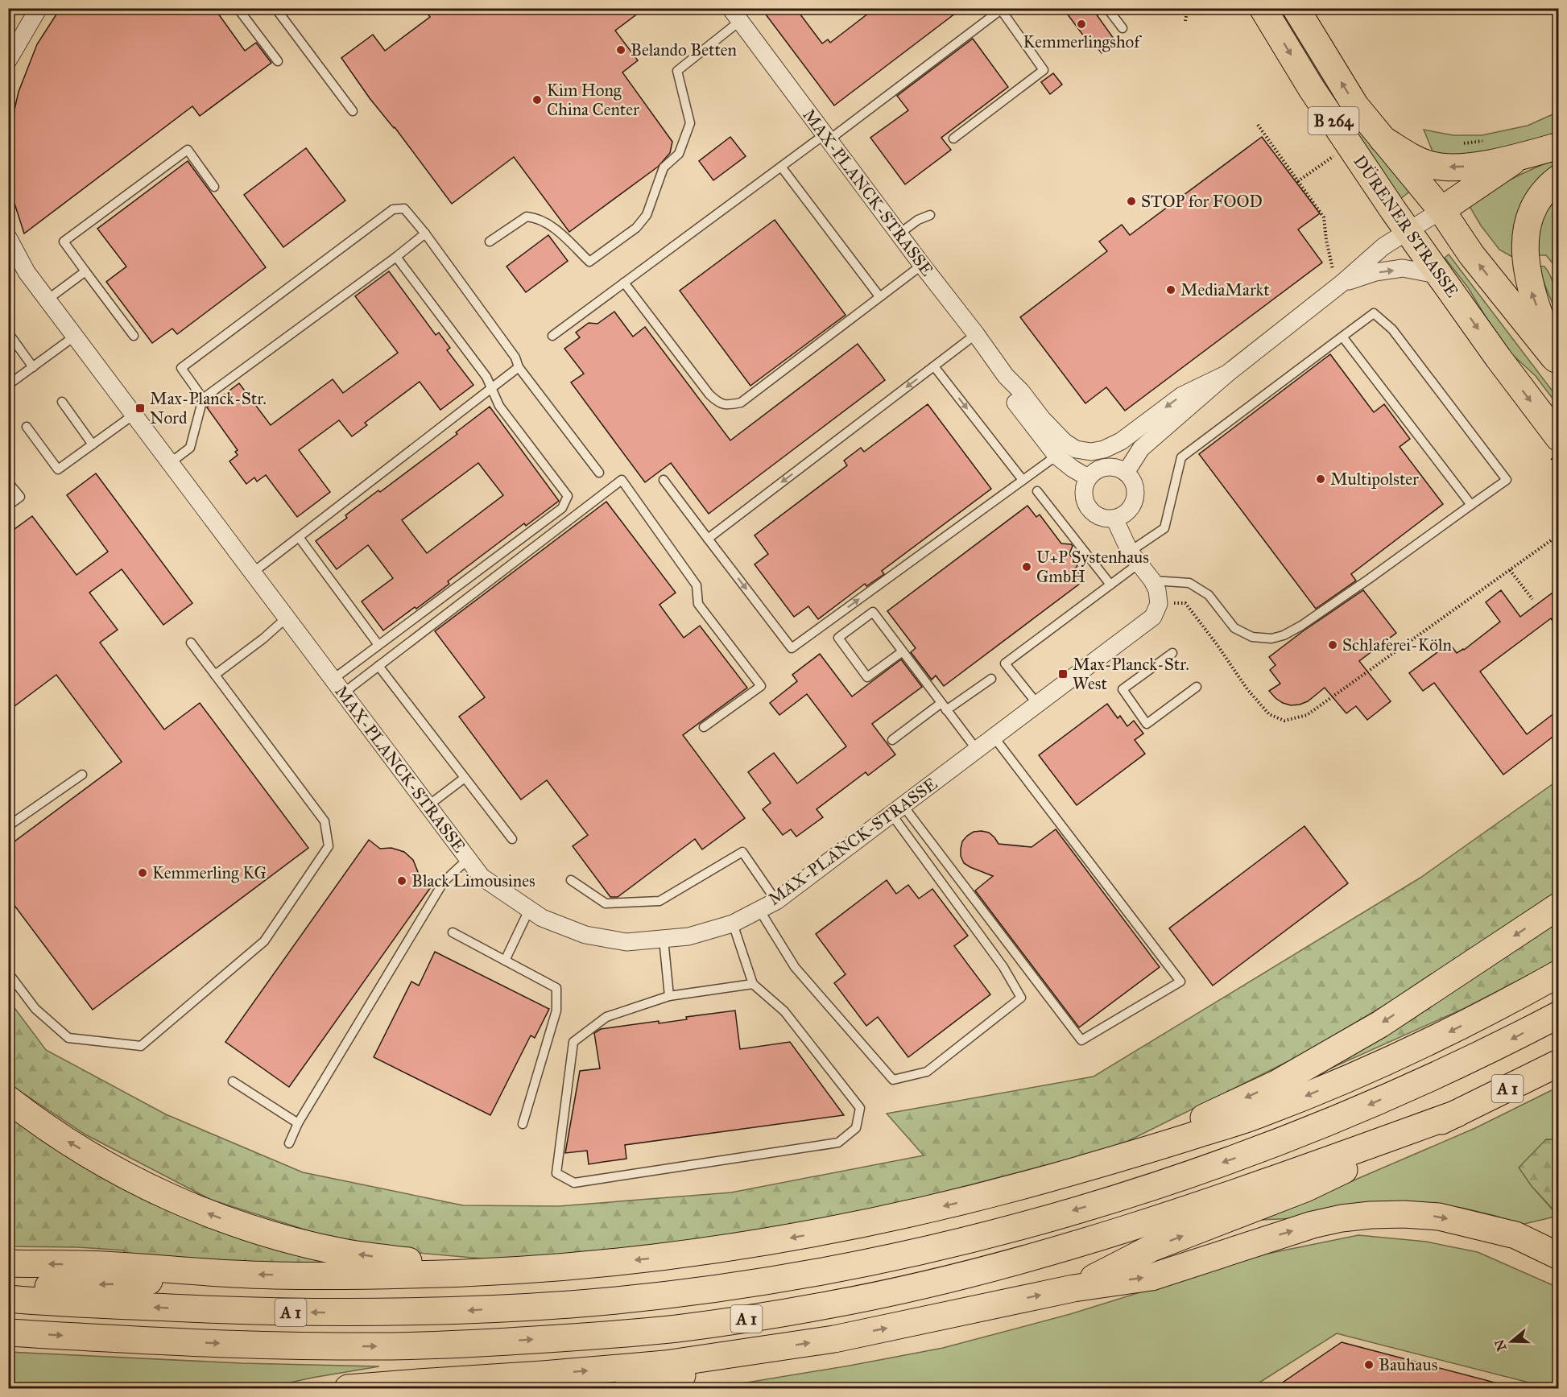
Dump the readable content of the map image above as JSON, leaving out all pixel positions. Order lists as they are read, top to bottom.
{
  "streets": {
    "main road": ["B 264", "DÜRENER STRASSE", "A 1"],
    "street": ["MAX-PLANCK-STRASSE"]
  },
  "crossings": [
    ["MAX-PLANCK-STRASSE", "DÜRENER STRASSE"]
  ],
  "places": {
    "other": [
      "Kemmerlingshof",
      "Belando Betten",
      "Kim Hong China Center",
      "STOP for FOOD",
      "MediaMarkt",
      "Multipolster",
      "U+P Systenhaus GmbH",
      "Schlaferei-Köln",
      "Kemmerling KG",
      "Black Limousines",
      "Bauhaus"
    ],
    "transit": ["Max-Planck-Str. Nord", "Max-Planck-Str. West"]
  },
  "north": "left"
}
